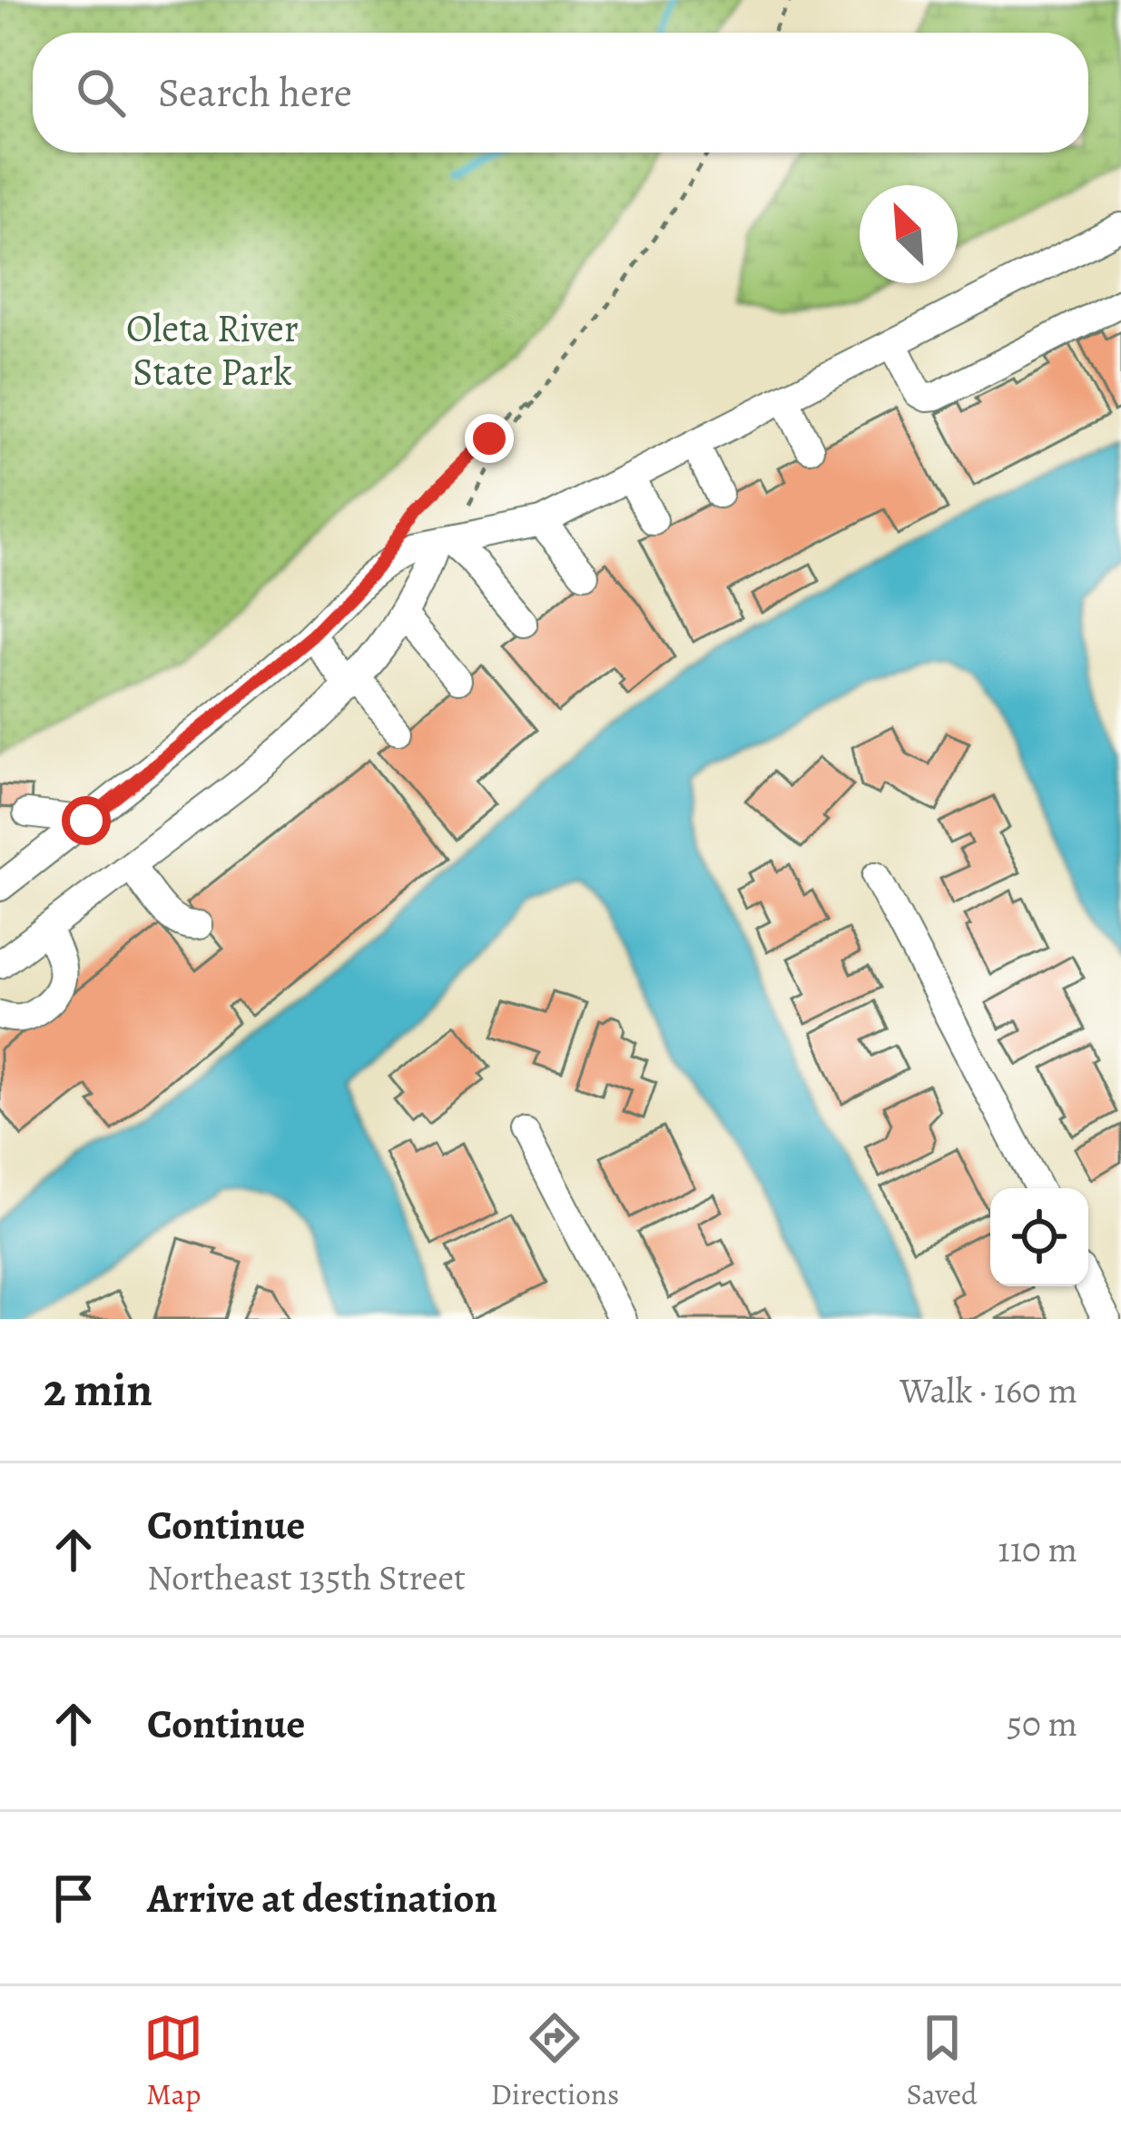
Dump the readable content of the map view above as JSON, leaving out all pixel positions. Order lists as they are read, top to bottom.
{
  "parks": ["Oleta River State Park"],
  "north": "top left",
  "page": {
    "search": "Search here",
    "heading": ["2 min", "Walk · 160 m"],
    "list": [
      ["Continue", "Northeast 135th Street", "110 m"],
      ["Continue", "50 m"],
      "Arrive at destination"
    ],
    "nav": ["Map", "Directions", "Saved"]
  }
}
